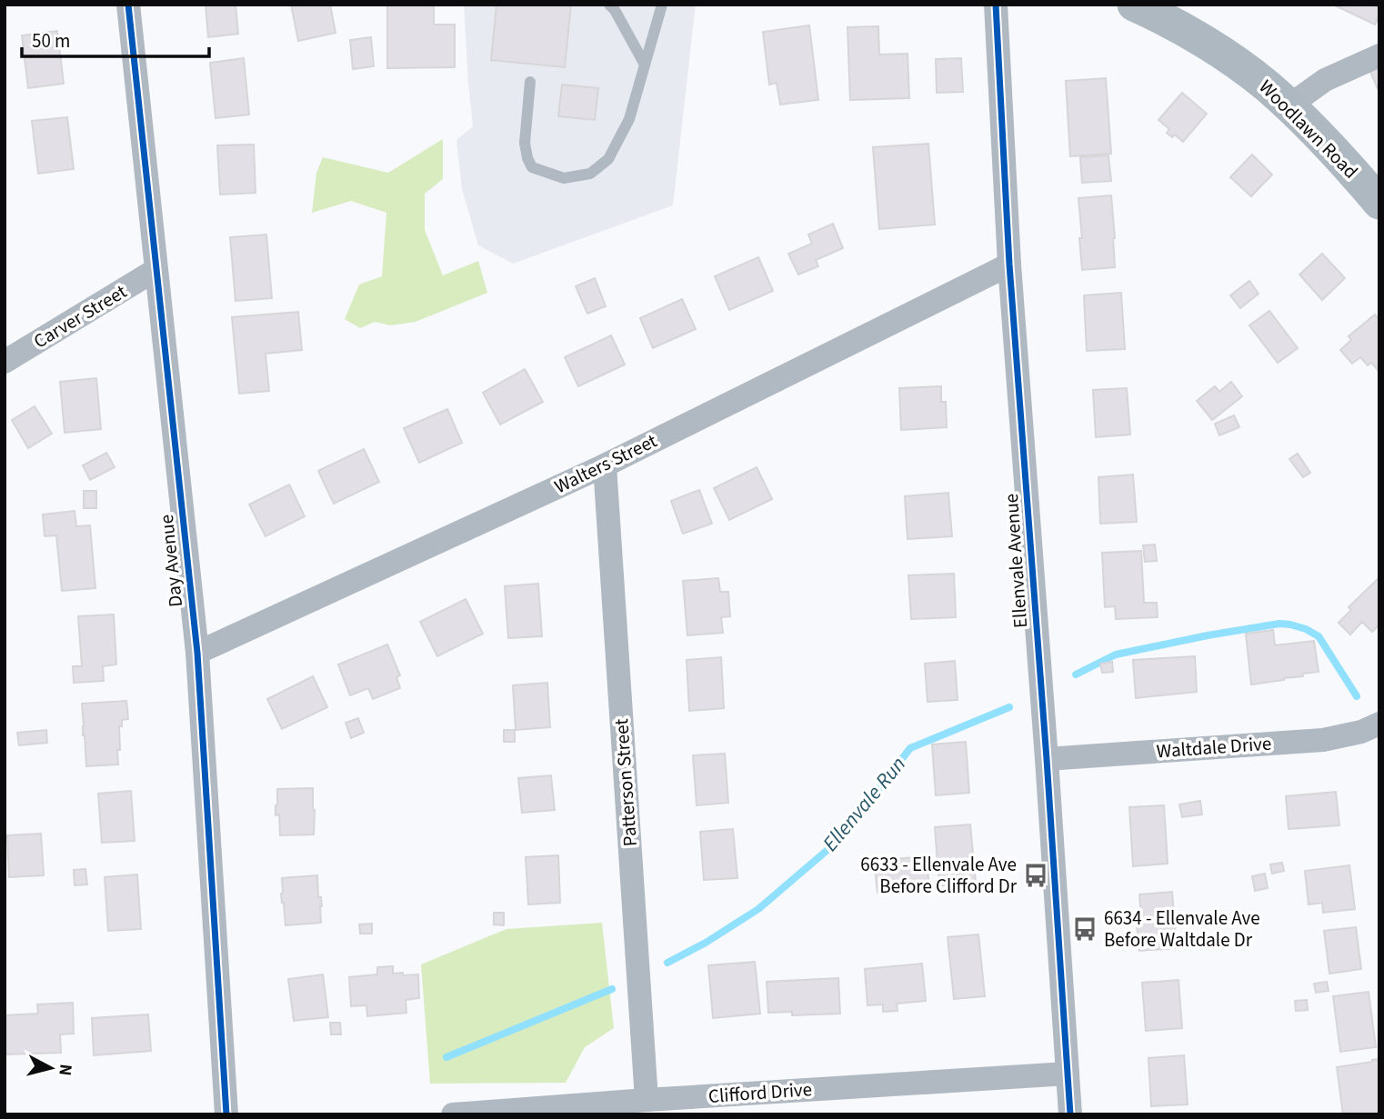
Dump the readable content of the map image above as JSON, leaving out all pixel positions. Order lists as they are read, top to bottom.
{
  "streets": {
    "street": [
      "Woodlawn Road",
      "Carver Street",
      "Walters Street",
      "Day Avenue",
      "Ellenvale Avenue",
      "Waltdale Drive",
      "Patterson Street",
      "Clifford Drive"
    ]
  },
  "crossings": [
    ["Carver Street", "Day Avenue"],
    ["Walters Street", "Day Avenue"],
    ["Walters Street", "Ellenvale Avenue"],
    ["Walters Street", "Patterson Street"],
    ["Ellenvale Avenue", "Waltdale Drive"],
    ["Ellenvale Avenue", "Clifford Drive"],
    ["Patterson Street", "Clifford Drive"]
  ],
  "water": ["Ellenvale Run"],
  "places": {
    "bus stop": ["6633 - Ellenvale Ave Before Clifford Dr", "6634 - Ellenvale Ave Before Waltdale Dr"]
  },
  "scale_bar": "50 m",
  "north": "right"
}
